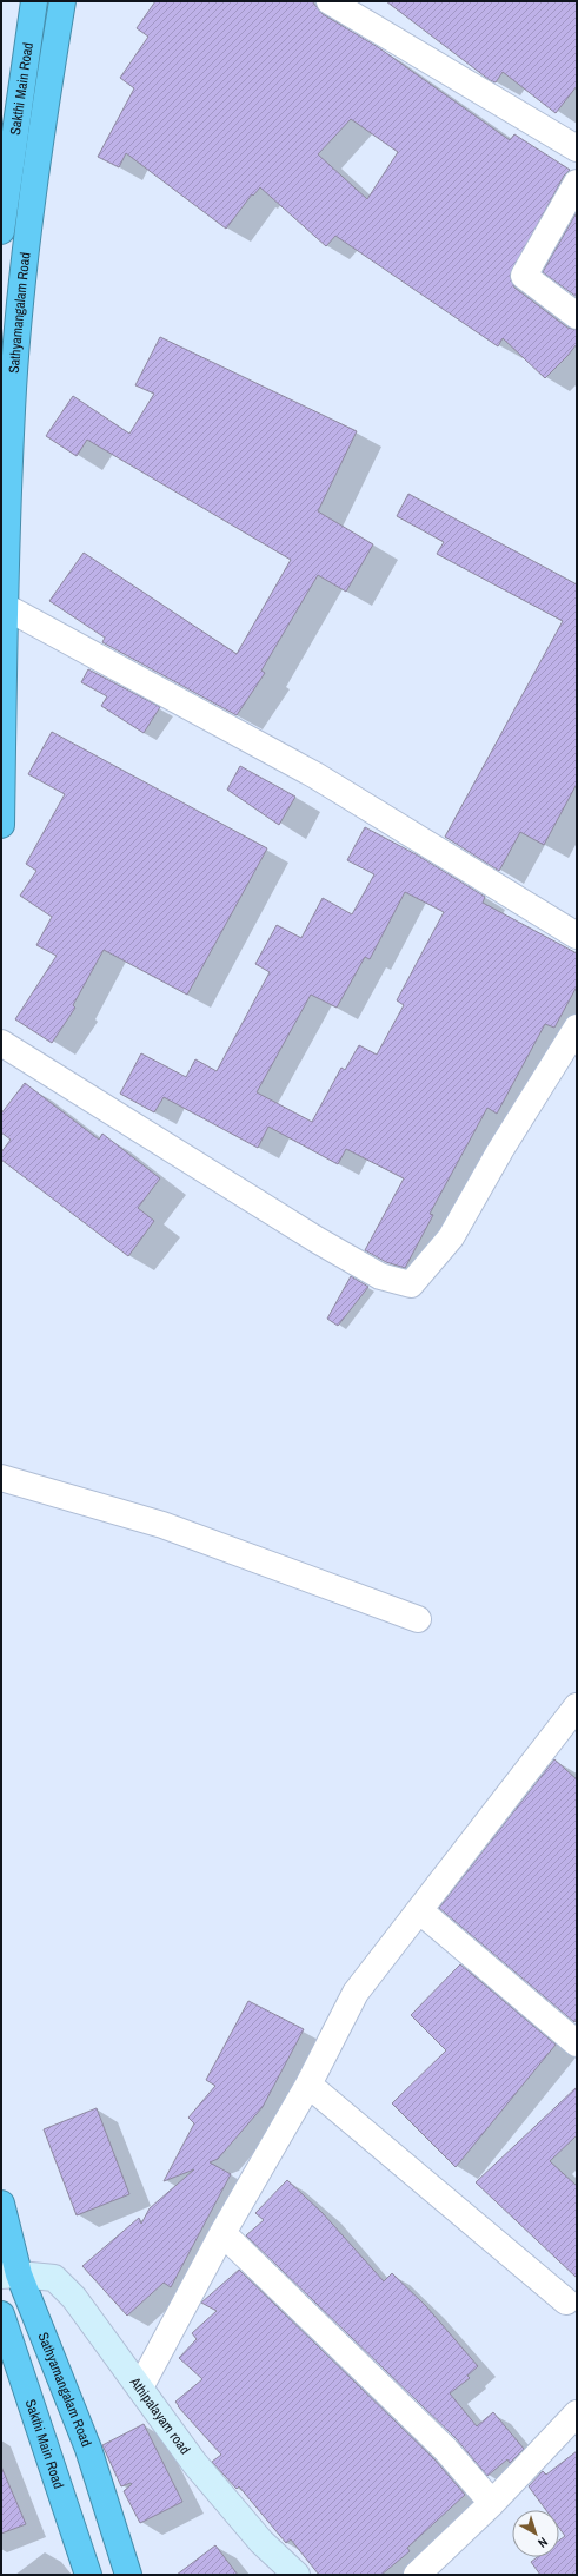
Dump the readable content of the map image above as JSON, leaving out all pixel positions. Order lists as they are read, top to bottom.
{
  "streets": {
    "highway": ["Sakthi Main Road", "Sathyamangalam Road"],
    "street": ["Athipalayam road"]
  },
  "crossings": [
    ["Sathyamangalam Road", "Athipalayam road"]
  ],
  "north": "bottom right"
}
